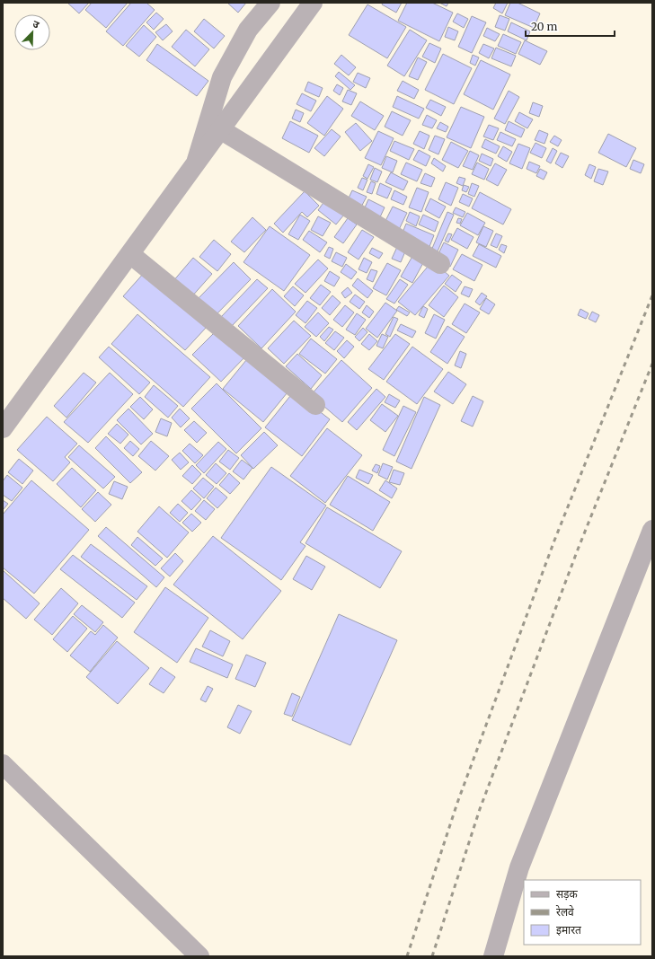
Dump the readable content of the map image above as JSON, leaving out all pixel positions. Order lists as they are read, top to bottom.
{
  "legend": ["सड़क", "रेलवे", "इमारत"],
  "scale_bar": "20 m",
  "north": "top right"
}
